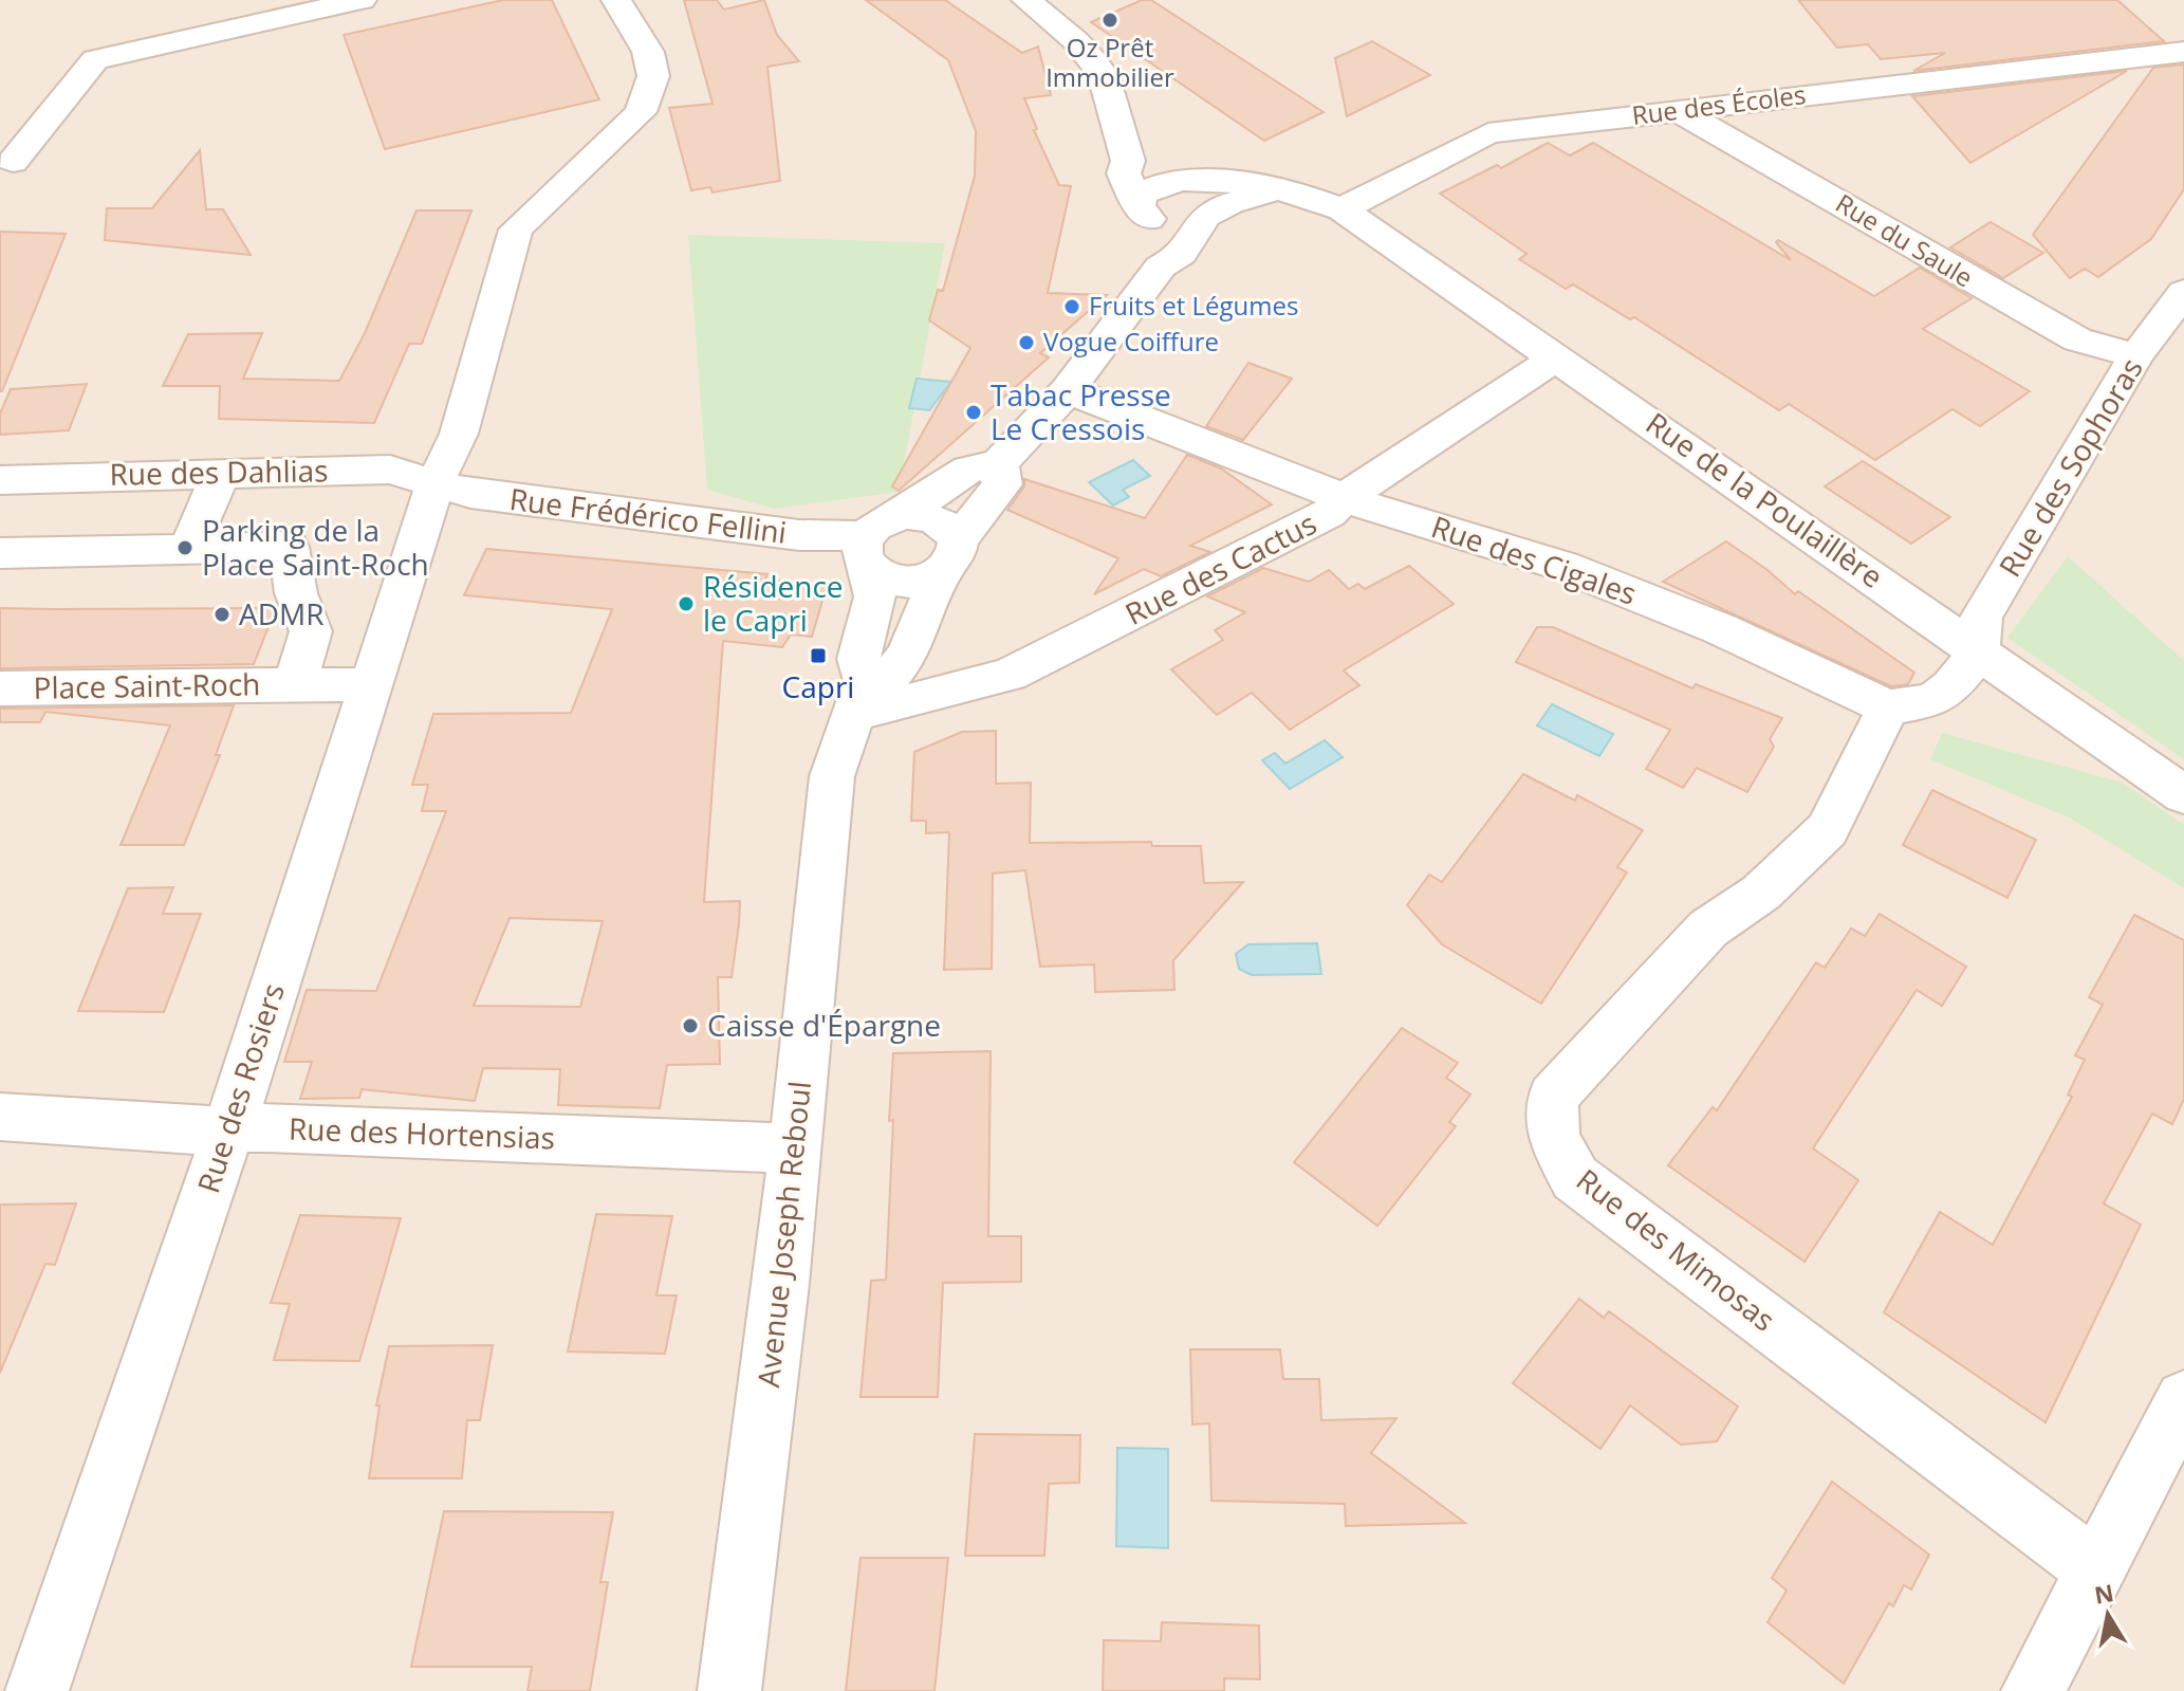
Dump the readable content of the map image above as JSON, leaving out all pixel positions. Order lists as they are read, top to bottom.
{
  "streets": {
    "street": [
      "Rue des Écoles",
      "Rue du Saule",
      "Rue des Sophoras",
      "Rue des Dahlias",
      "Rue de la Poulaillère",
      "Rue Frédérico Fellini",
      "Rue des Cigales",
      "Rue des Cactus",
      "Place Saint-Roch",
      "Rue des Rosiers",
      "Rue des Hortensias",
      "Avenue Joseph Reboul",
      "Rue des Mimosas"
    ]
  },
  "crossings": [
    ["Rue des Écoles", "Rue du Saule"],
    ["Rue des Écoles", "Rue de la Poulaillère"],
    ["Rue du Saule", "Rue des Sophoras"],
    ["Rue des Sophoras", "Rue de la Poulaillère"],
    ["Rue des Dahlias", "Rue Frédérico Fellini"],
    ["Rue des Dahlias", "Place Saint-Roch"],
    ["Rue des Dahlias", "Rue des Rosiers"],
    ["Rue de la Poulaillère", "Rue des Cactus"],
    ["Rue Frédérico Fellini", "Rue des Rosiers"],
    ["Rue Frédérico Fellini", "Avenue Joseph Reboul"],
    ["Rue des Cigales", "Rue des Cactus"],
    ["Rue des Cigales", "Rue des Mimosas"],
    ["Rue des Cactus", "Avenue Joseph Reboul"],
    ["Place Saint-Roch", "Rue des Rosiers"],
    ["Rue des Rosiers", "Rue des Hortensias"],
    ["Rue des Hortensias", "Avenue Joseph Reboul"]
  ],
  "places": {
    "other": [
      "Oz Prêt Immobilier",
      "Fruits et Légumes",
      "Vogue Coiffure",
      "Tabac Presse Le Cressois",
      "Parking de la Place Saint-Roch",
      "Résidence le Capri",
      "ADMR",
      "Caisse d'Épargne"
    ],
    "transit": ["Capri"]
  },
  "north": "top"
}
